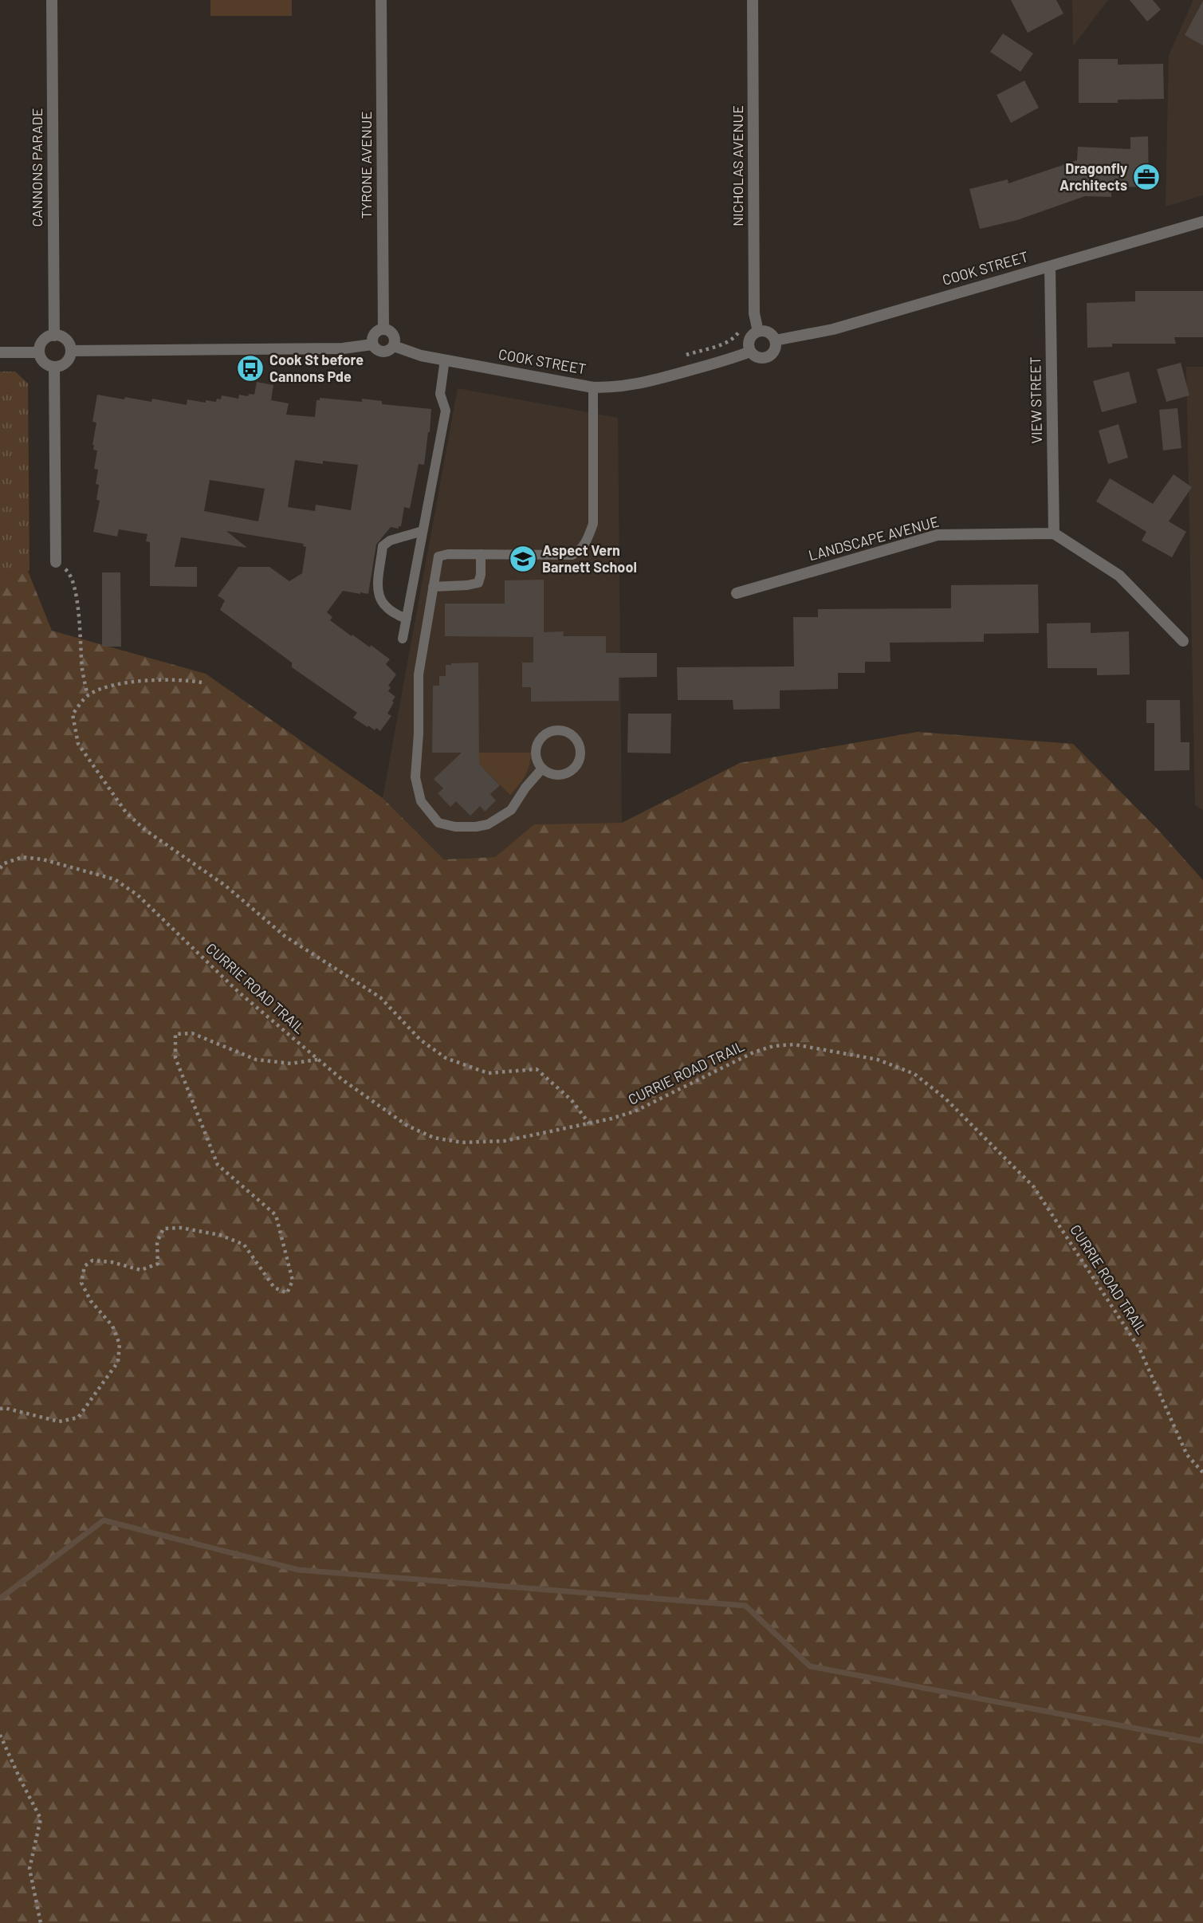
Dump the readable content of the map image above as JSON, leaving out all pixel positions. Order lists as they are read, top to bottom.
{
  "streets": {
    "street": [
      "TYRONE AVENUE",
      "NICHOLAS AVENUE",
      "CANNONS PARADE",
      "COOK STREET",
      "VIEW STREET",
      "LANDSCAPE AVENUE"
    ],
    "path": ["CURRIE ROAD TRAIL"]
  },
  "crossings": [
    ["TYRONE AVENUE", "COOK STREET"],
    ["NICHOLAS AVENUE", "COOK STREET"],
    ["COOK STREET", "VIEW STREET"],
    ["VIEW STREET", "LANDSCAPE AVENUE"]
  ],
  "places": {
    "office": ["Dragonfly Architects"],
    "bus stop": ["Cook St before Cannons Pde"],
    "school or university": ["Aspect Vern Barnett School"]
  }
}
